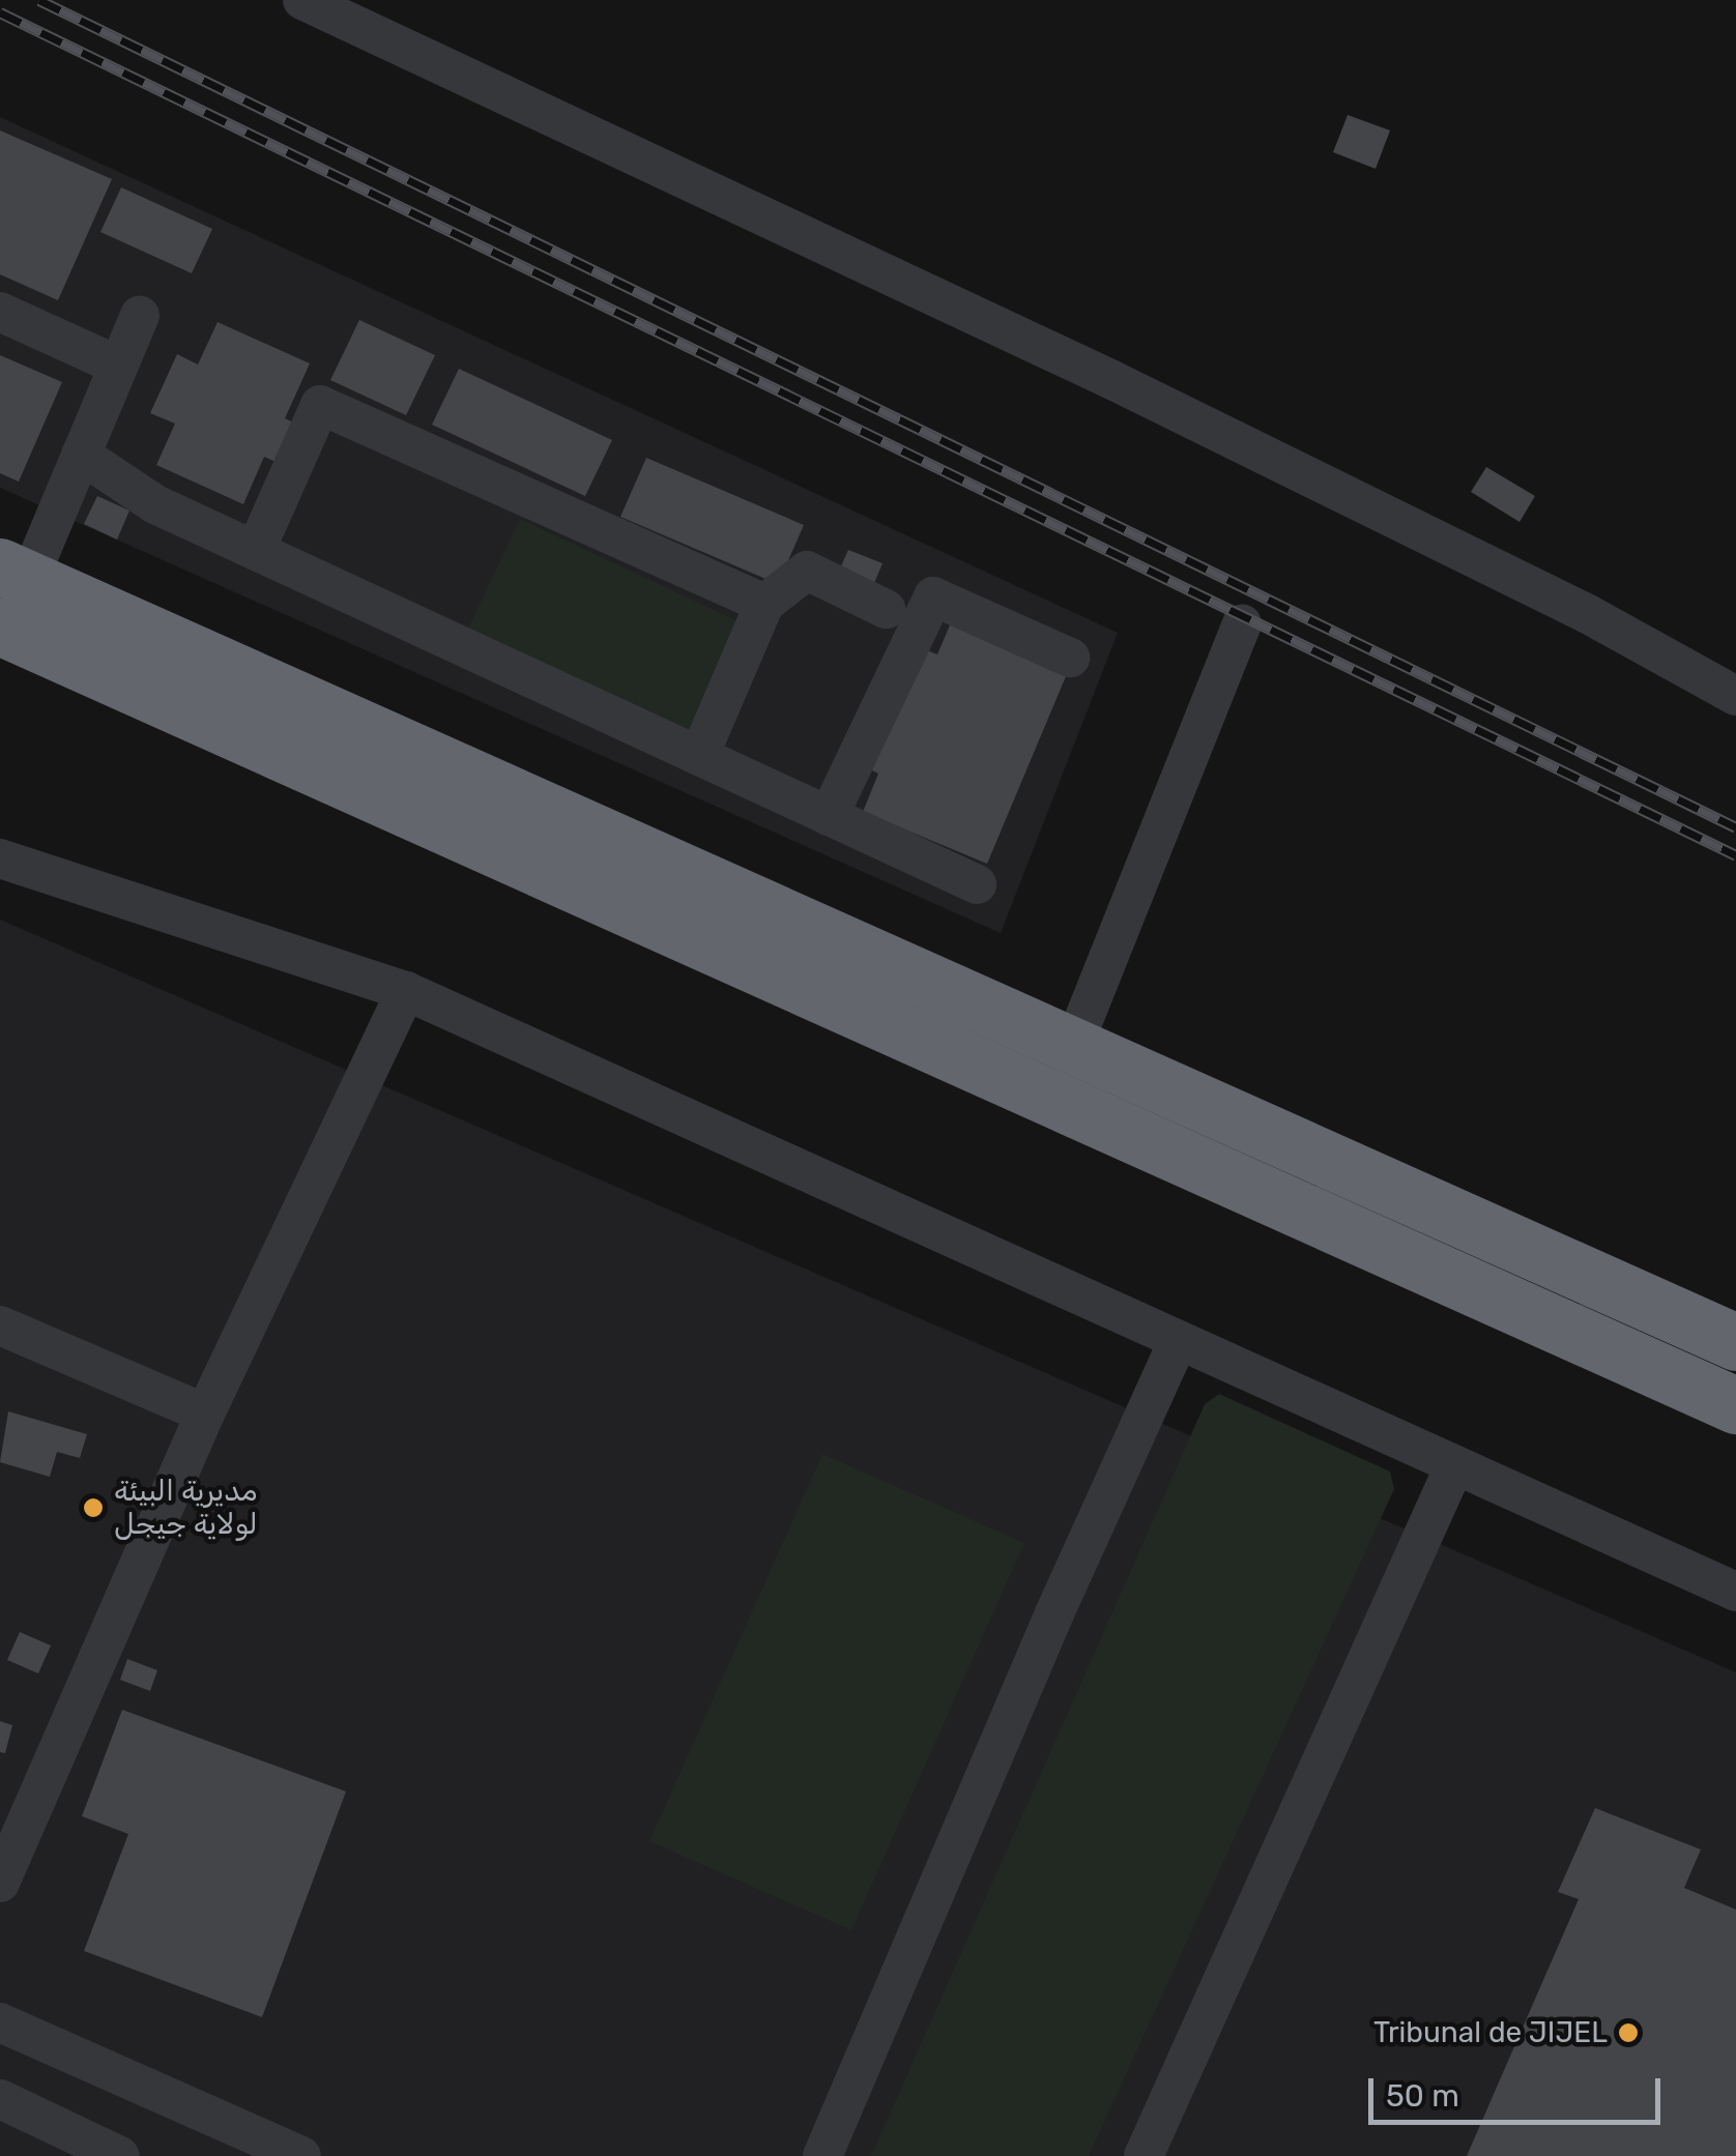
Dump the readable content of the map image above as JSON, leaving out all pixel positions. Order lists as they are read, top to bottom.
{
  "places": ["مديرية البيئة لولاية جيجل", "Tribunal de JIJEL"],
  "scale_bar": "50 m"
}
